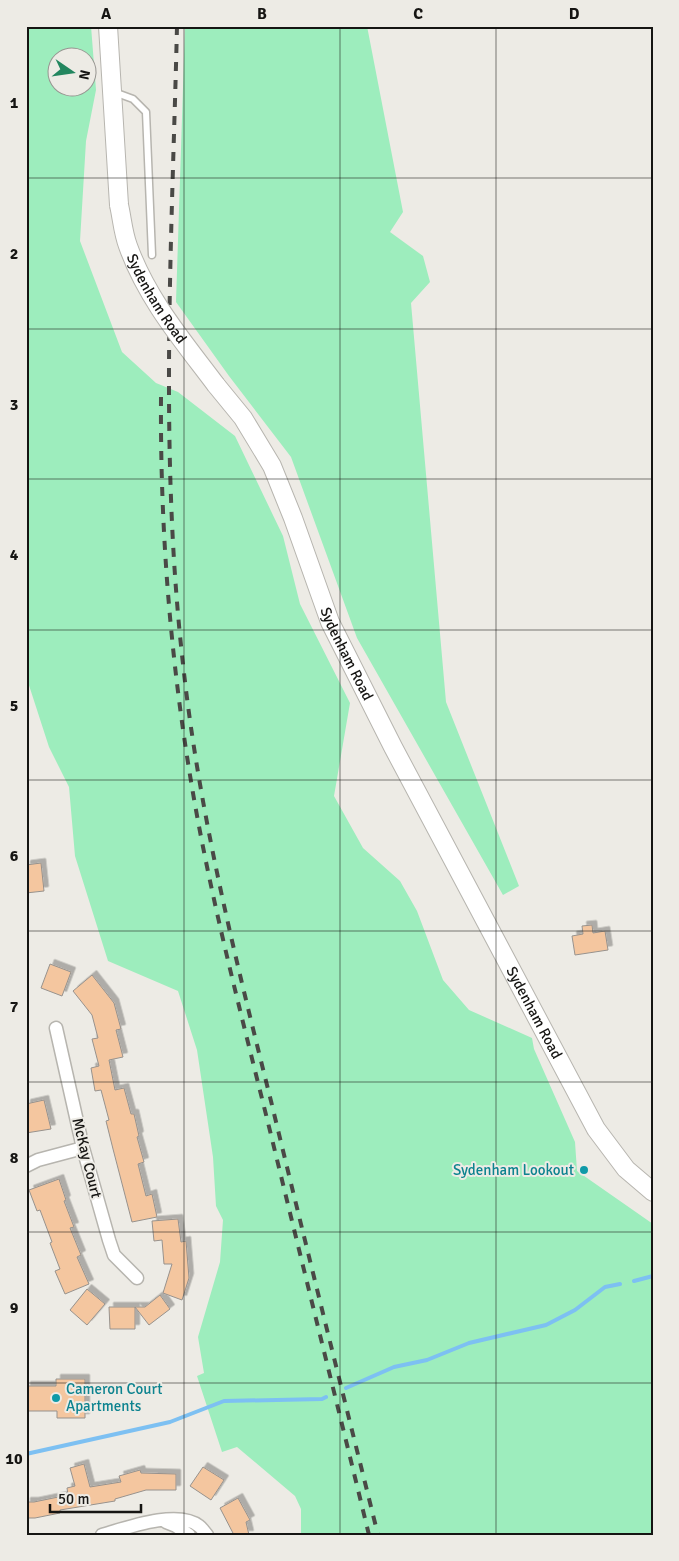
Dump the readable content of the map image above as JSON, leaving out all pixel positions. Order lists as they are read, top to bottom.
{
  "streets": {
    "main road": ["Sydenham Road"],
    "street": ["McKay Court"]
  },
  "places": ["Sydenham Lookout", "Cameron Court Apartments"],
  "scale_bar": "50 m",
  "north": "right",
  "grid": {
    "columns": [
      "A",
      "B",
      "C",
      "D"
    ],
    "rows": [
      "1",
      "2",
      "3",
      "4",
      "5",
      "6",
      "7",
      "8",
      "9",
      "10"
    ]
  }
}
